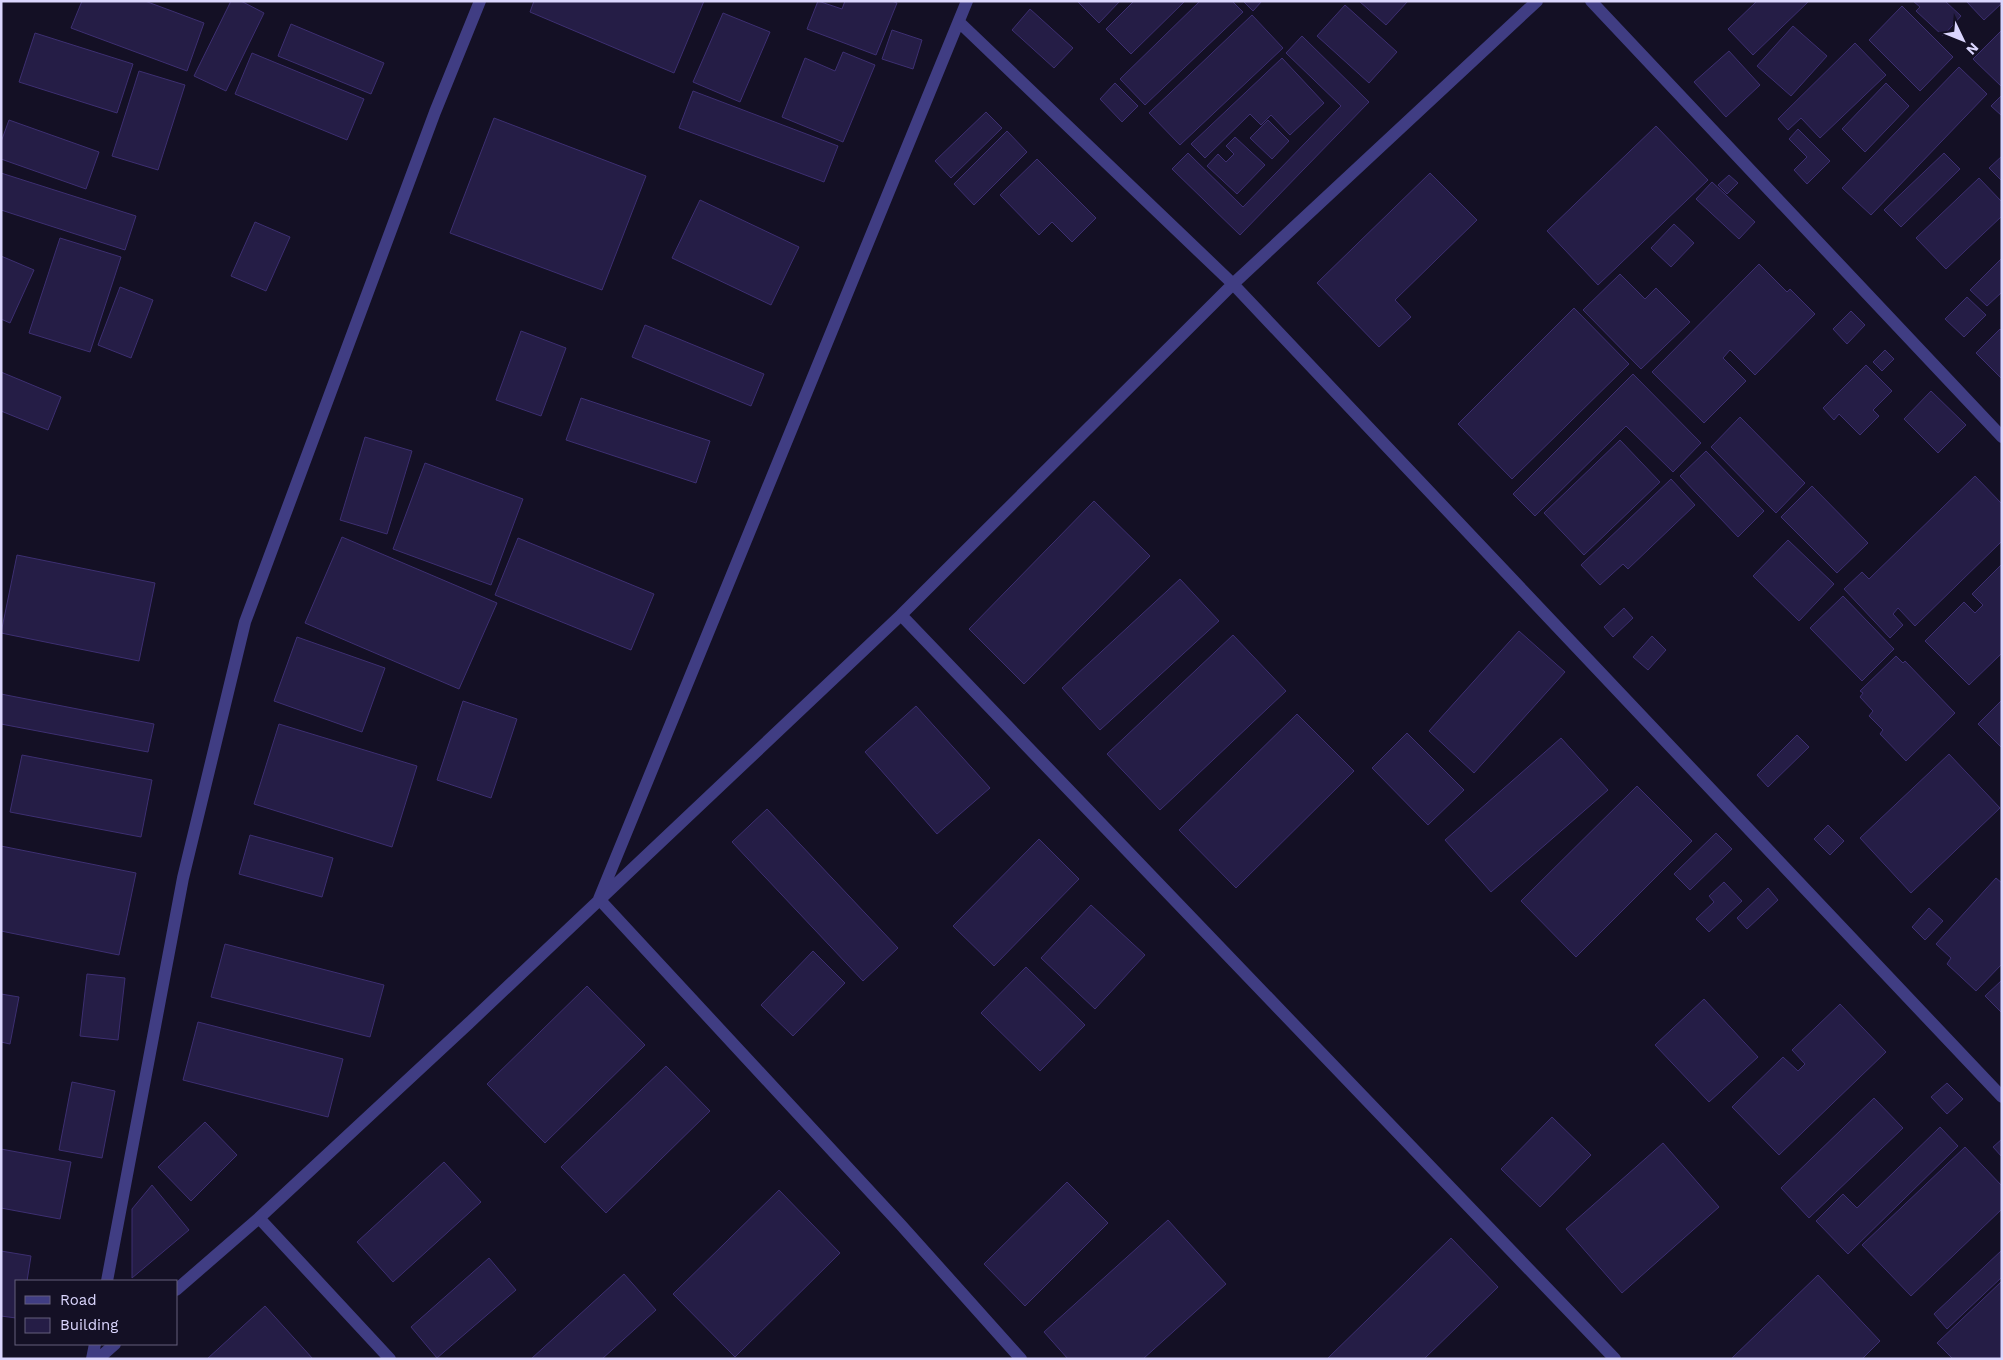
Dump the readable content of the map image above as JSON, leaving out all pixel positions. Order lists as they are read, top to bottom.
{
  "legend": ["Road", "Building"],
  "north": "bottom right"
}
